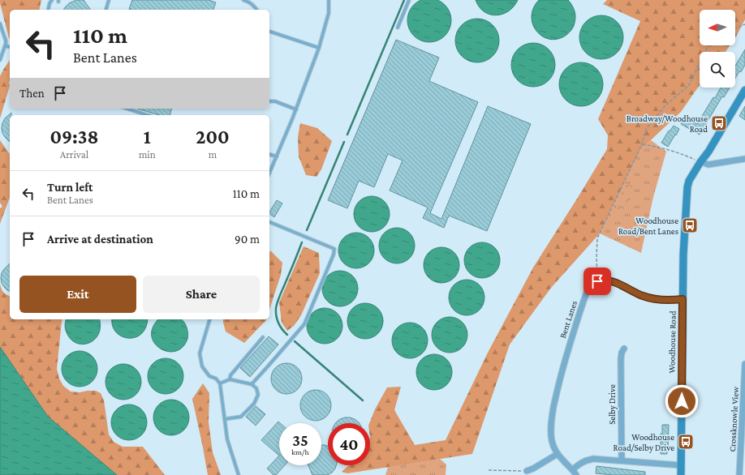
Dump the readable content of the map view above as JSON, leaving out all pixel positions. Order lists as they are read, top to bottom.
{
  "streets": {
    "street": [
      "Bent Lanes",
      "Woodhouse Road",
      "Selby Drive",
      "Crossknowle View"
    ]
  },
  "places": {
    "bus stop": ["Broadway/Woodhouse Road", "Woodhouse Road/Bent Lanes", "Woodhouse Road/Selby Drive"]
  },
  "north": "left",
  "page": {
    "turn": ["110 m", "Bent Lanes"],
    "then": "Then",
    "eta": [
      "09:38",
      "Arrival",
      "1",
      "min",
      "200",
      "m"
    ],
    "list": [
      {
        "name": "Turn left",
        "note": "Bent Lanes",
        "value": "110 m"
      },
      {
        "name": "Arrive at destination",
        "value": "90 m"
      }
    ],
    "buttons": ["Exit", "Share"],
    "speed": "35 km/h",
    "limit": "40"
  }
}
